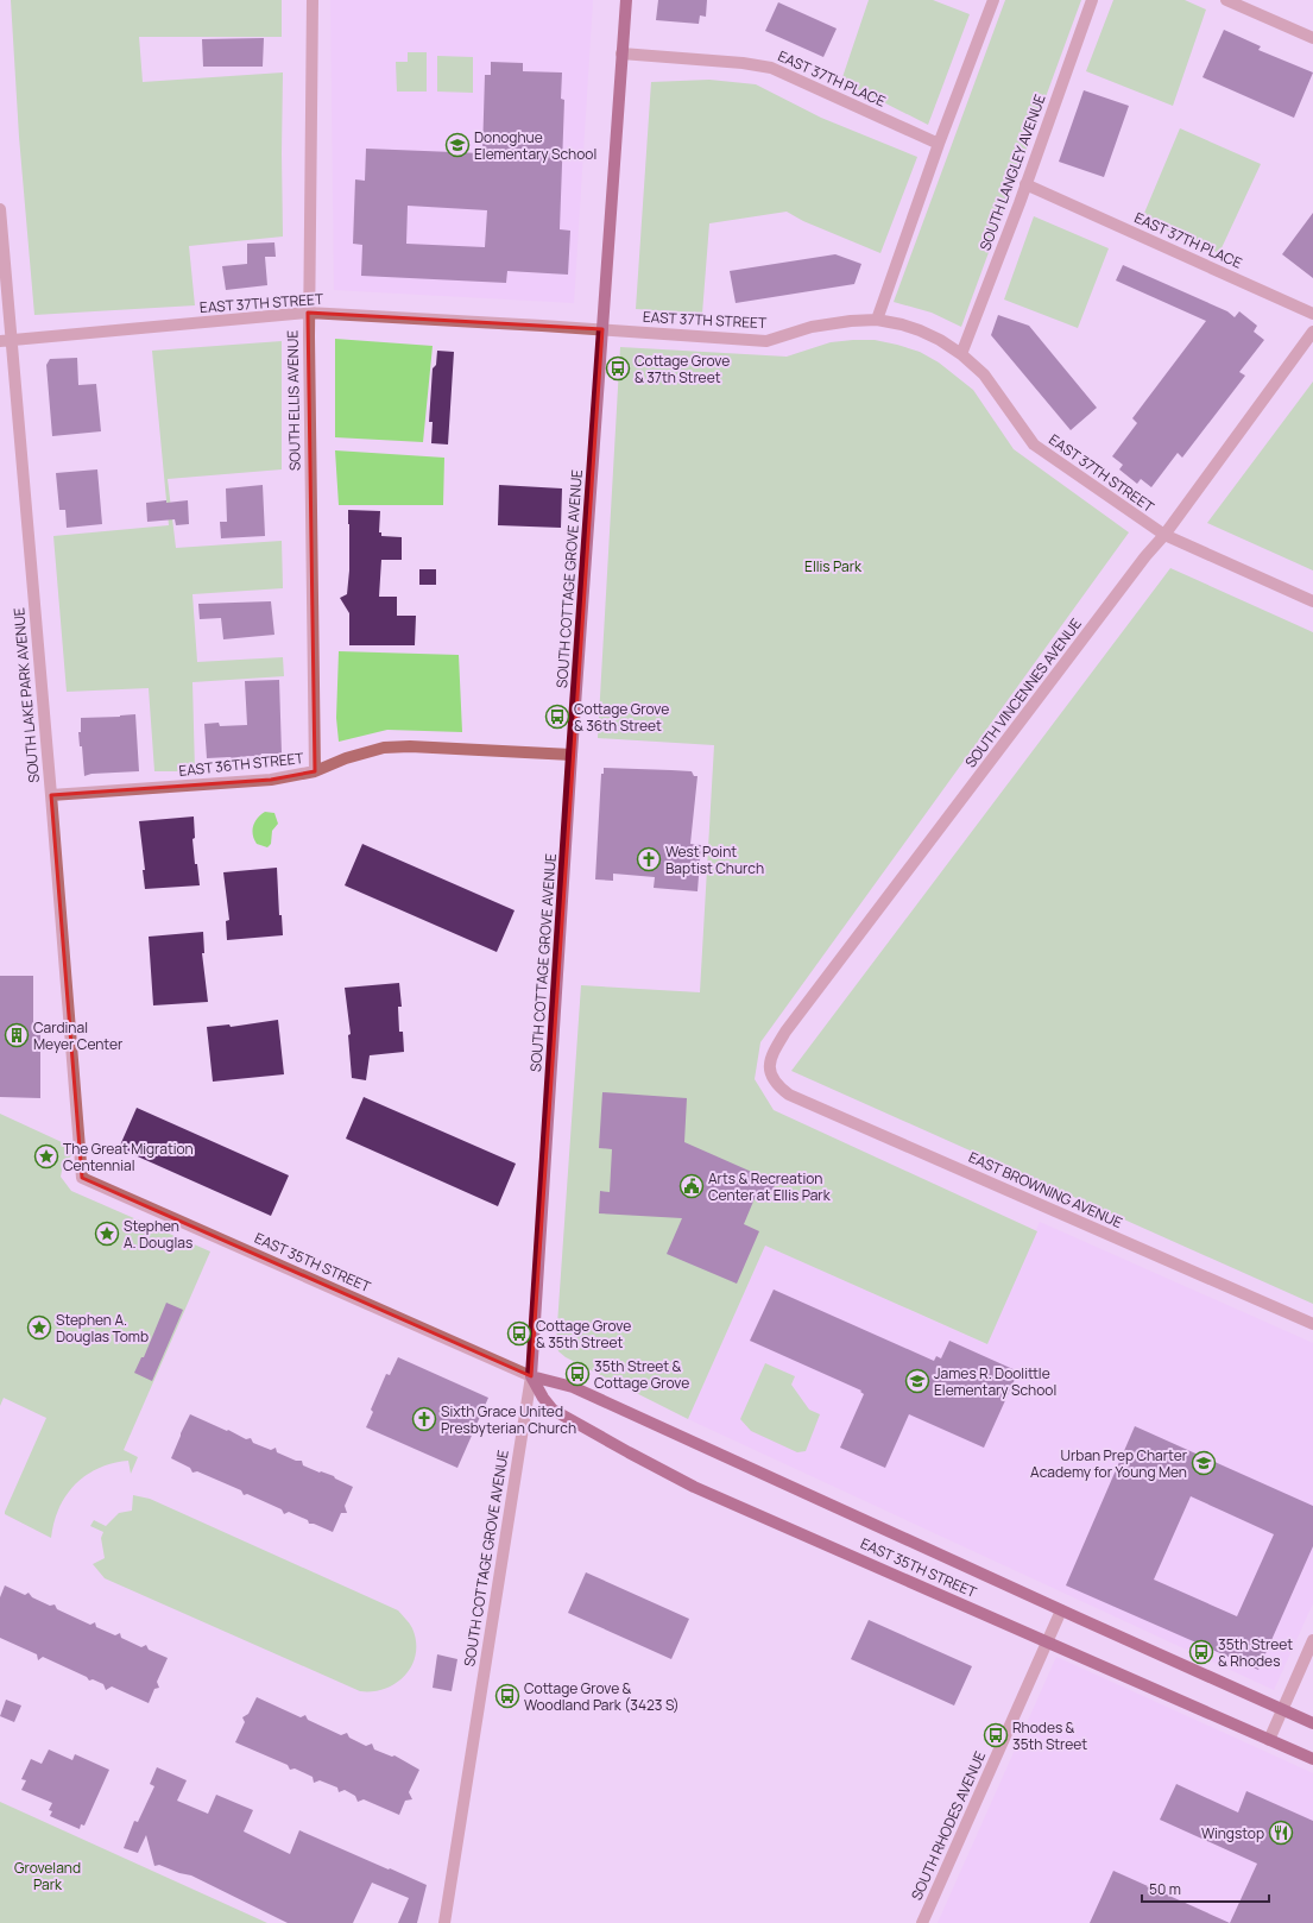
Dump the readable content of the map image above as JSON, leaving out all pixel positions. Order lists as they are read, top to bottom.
{
  "streets": {
    "main road": ["SOUTH COTTAGE GROVE AVENUE", "EAST 35TH STREET"],
    "street": [
      "EAST 37TH PLACE",
      "SOUTH LANGLEY AVENUE",
      "EAST 37TH STREET",
      "SOUTH ELLIS AVENUE",
      "SOUTH VINCENNES AVENUE",
      "SOUTH LAKE PARK AVENUE",
      "EAST 36TH STREET",
      "EAST BROWNING AVENUE",
      "SOUTH RHODES AVENUE"
    ]
  },
  "crossings": [
    ["EAST 37TH PLACE", "SOUTH LANGLEY AVENUE"],
    ["EAST 37TH PLACE", "SOUTH COTTAGE GROVE AVENUE"],
    ["SOUTH LANGLEY AVENUE", "EAST 37TH STREET"],
    ["EAST 37TH STREET", "SOUTH ELLIS AVENUE"],
    ["EAST 37TH STREET", "SOUTH COTTAGE GROVE AVENUE"],
    ["EAST 37TH STREET", "SOUTH VINCENNES AVENUE"],
    ["EAST 37TH STREET", "SOUTH LAKE PARK AVENUE"],
    ["SOUTH ELLIS AVENUE", "EAST 36TH STREET"],
    ["SOUTH COTTAGE GROVE AVENUE", "EAST 36TH STREET"],
    ["SOUTH COTTAGE GROVE AVENUE", "EAST 35TH STREET"],
    ["SOUTH VINCENNES AVENUE", "EAST BROWNING AVENUE"],
    ["SOUTH LAKE PARK AVENUE", "EAST 36TH STREET"],
    ["SOUTH LAKE PARK AVENUE", "EAST 35TH STREET"],
    ["EAST 35TH STREET", "SOUTH RHODES AVENUE"]
  ],
  "parks": ["Ellis Park", "Groveland Park"],
  "places": {
    "school or university": ["Donoghue Elementary School", "James R. Doolittle Elementary School", "Urban Prep Charter Academy for Young Men"],
    "bus stop": [
      "Cottage Grove & 37th Street",
      "Cottage Grove & 36th Street",
      "Cottage Grove & 35th Street",
      "35th Street & Cottage Grove",
      "35th Street & Rhodes",
      "Cottage Grove & Woodland Park (3423 S)",
      "Rhodes & 35th Street"
    ],
    "church": ["West Point Baptist Church", "Sixth Grace United Presbyterian Church"],
    "building": ["Cardinal Meyer Center"],
    "place": ["The Great Migration Centennial", "Stephen A. Douglas", "Stephen A. Douglas Tomb"],
    "public building": ["Arts & Recreation Center at Ellis Park"],
    "restaurant": ["Wingstop"]
  },
  "scale_bar": "50 m"
}
